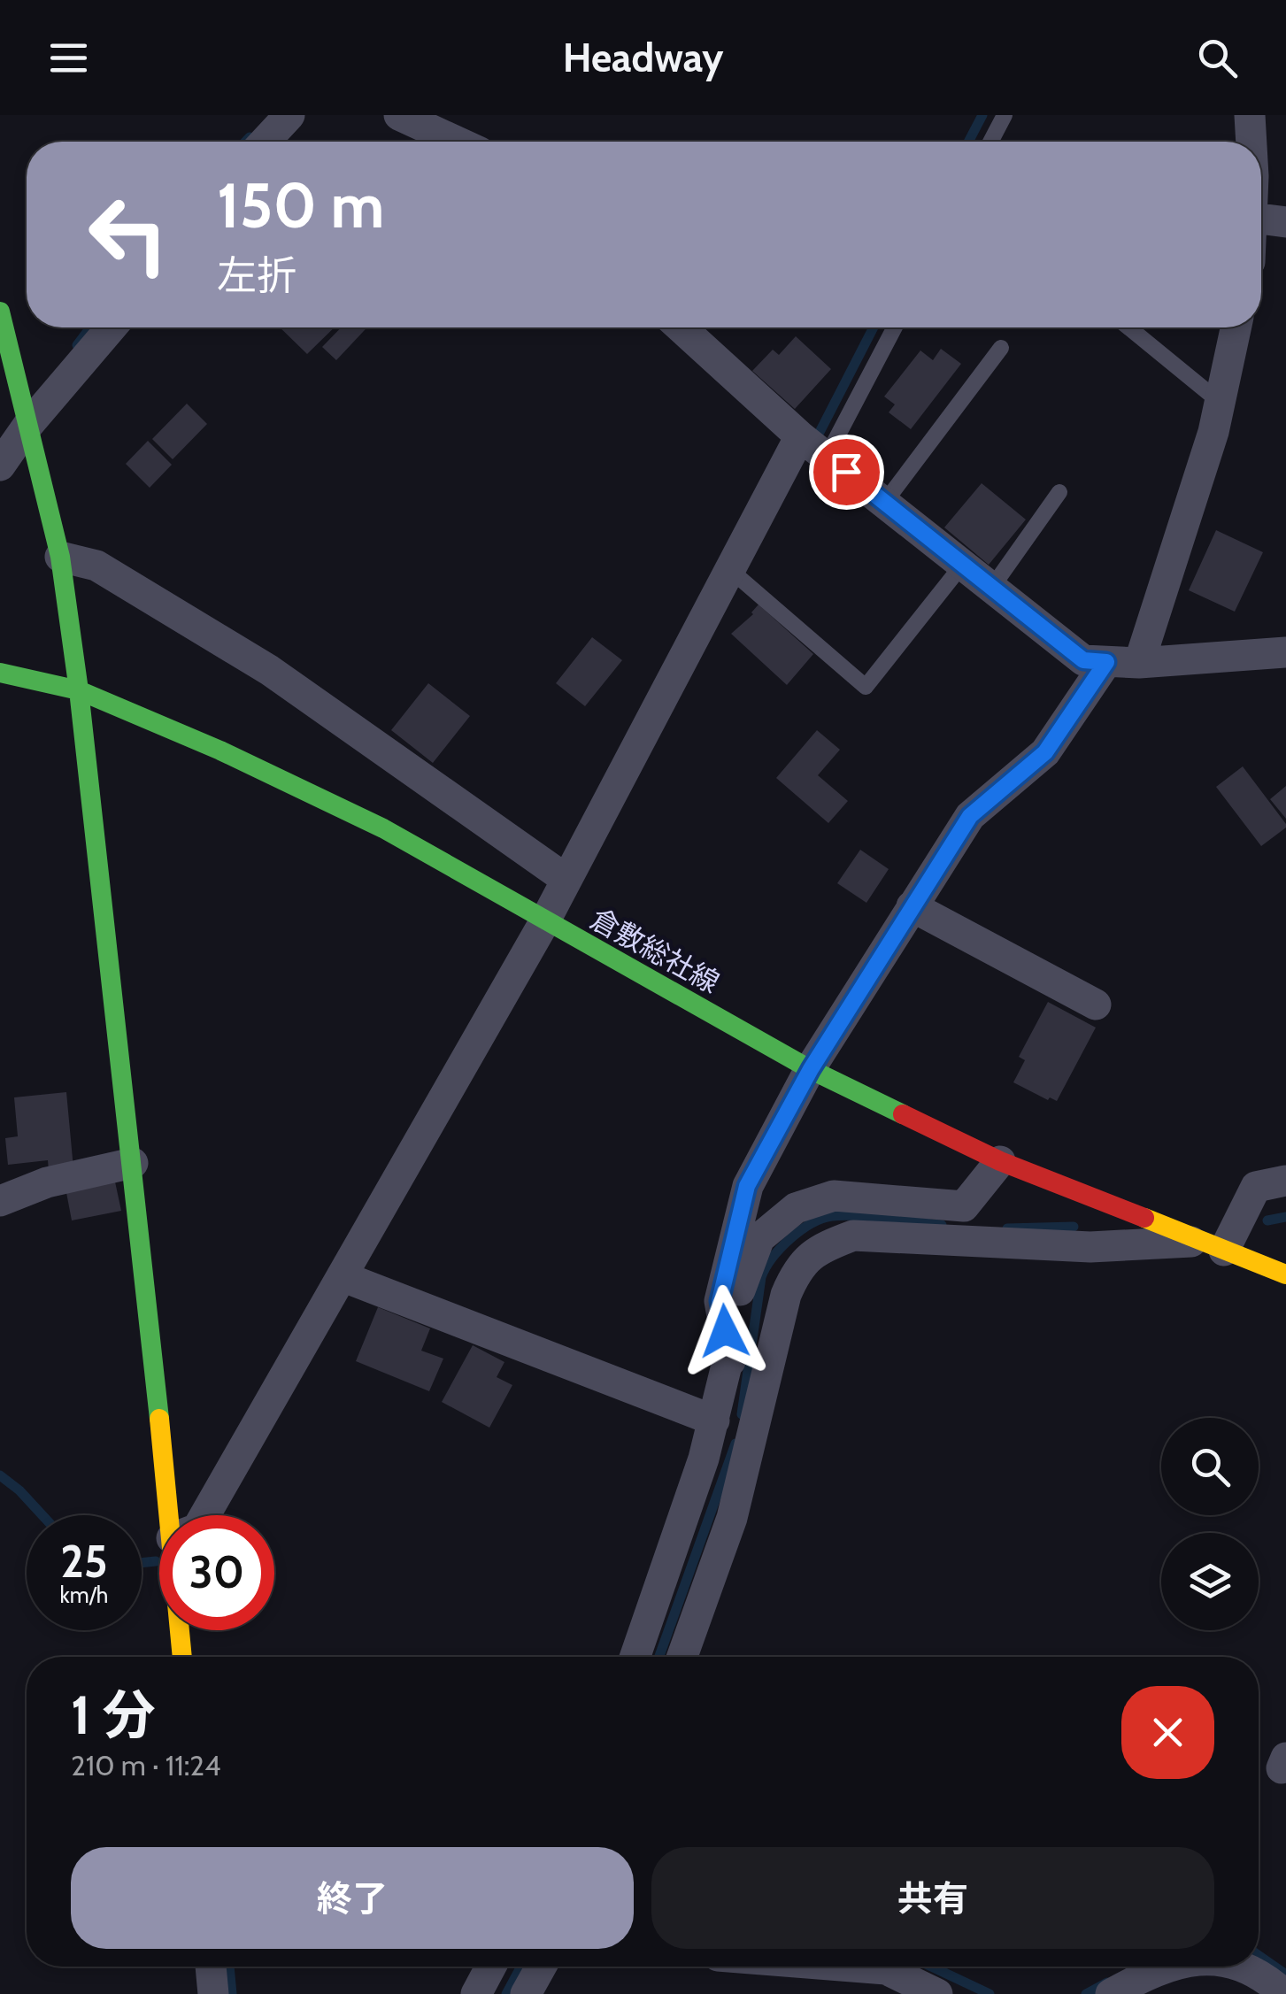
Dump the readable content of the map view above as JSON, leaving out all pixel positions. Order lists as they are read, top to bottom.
{
  "streets": {
    "main road": ["倉敷総社線"]
  },
  "page": {
    "header": "Headway",
    "turn": ["150 m", "左折"],
    "speed": "25 km/h",
    "limit": "30",
    "heading": ["1 分", "210 m · 11:24"],
    "buttons": ["終了", "共有"]
  }
}
